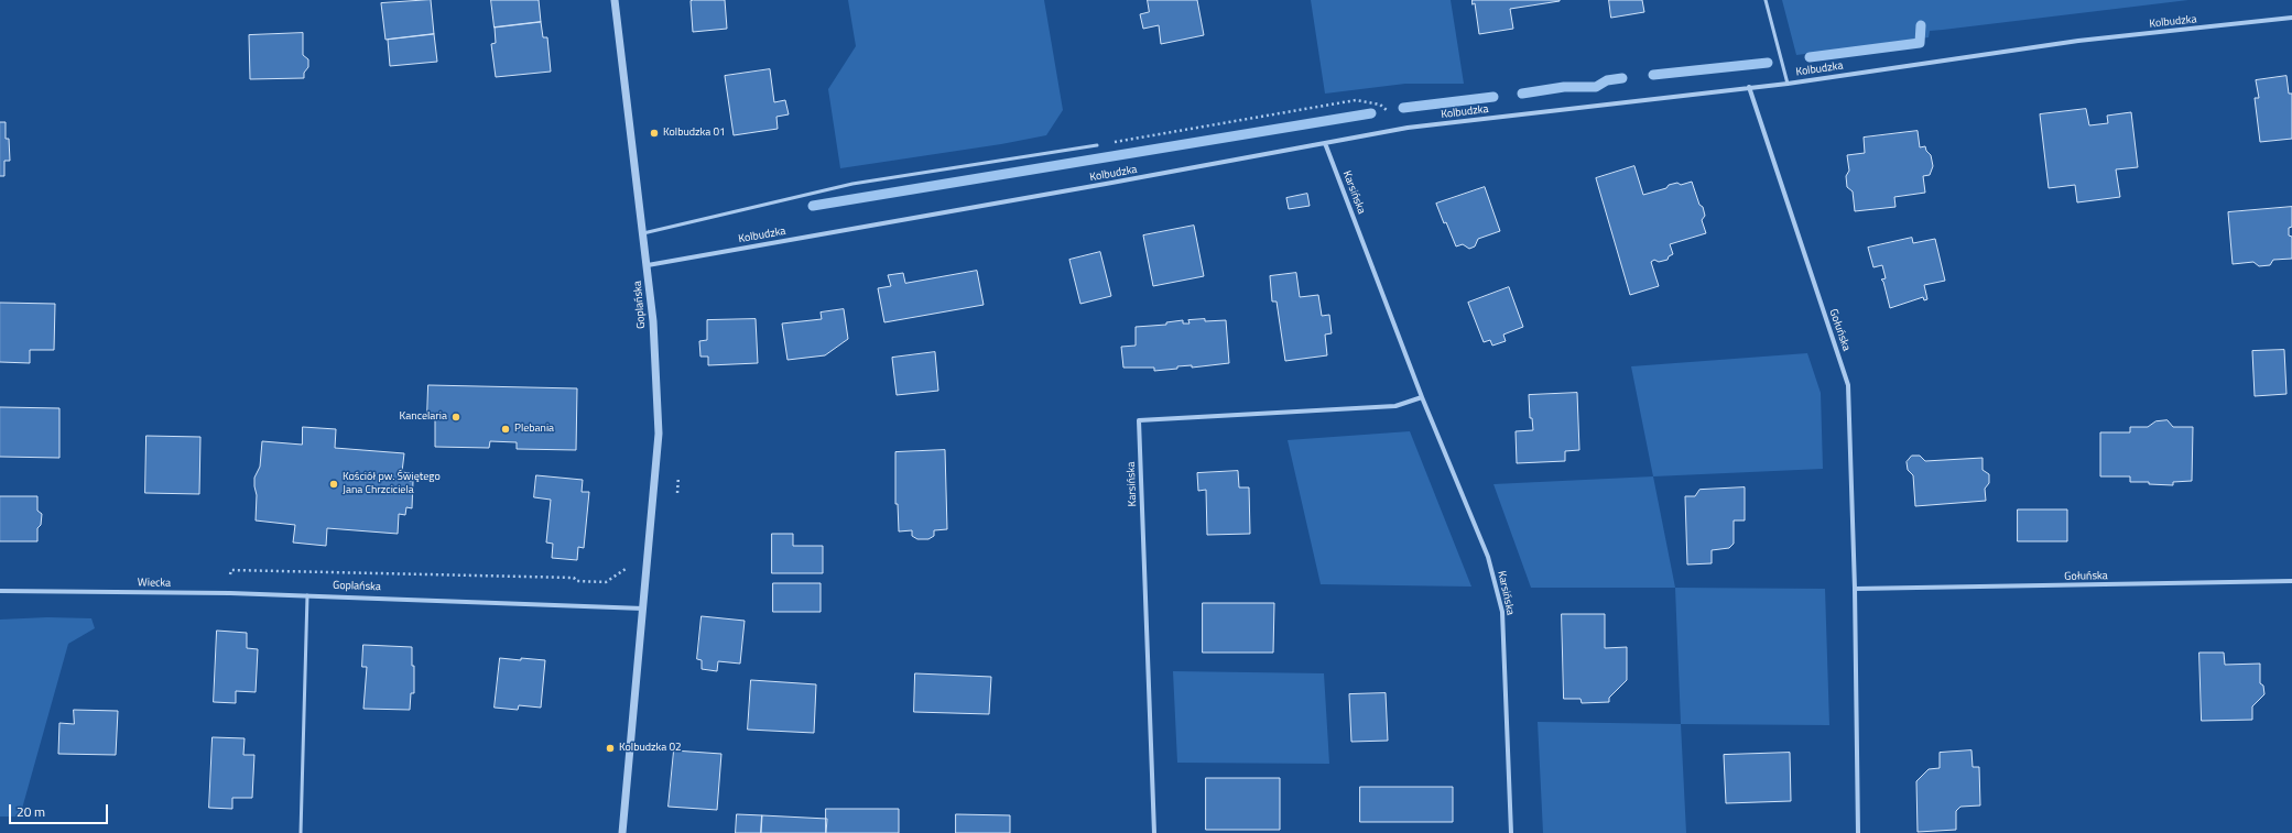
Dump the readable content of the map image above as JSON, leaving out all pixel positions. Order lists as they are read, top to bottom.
{
  "streets": {
    "street": [
      "Kolbudzka",
      "Karsińska",
      "Goplańska",
      "Gołuńska",
      "Wiecka"
    ]
  },
  "crossings": [
    ["Kolbudzka", "Karsińska"],
    ["Kolbudzka", "Goplańska"],
    ["Kolbudzka", "Gołuńska"],
    ["Goplańska", "Wiecka"]
  ],
  "places": [
    "Kolbudzka 01",
    "Kancelaria",
    "Plebania",
    "Kościół pw. Świętego Jana Chrzciciela",
    "Kolbudzka 02"
  ],
  "scale_bar": "20 m"
}
